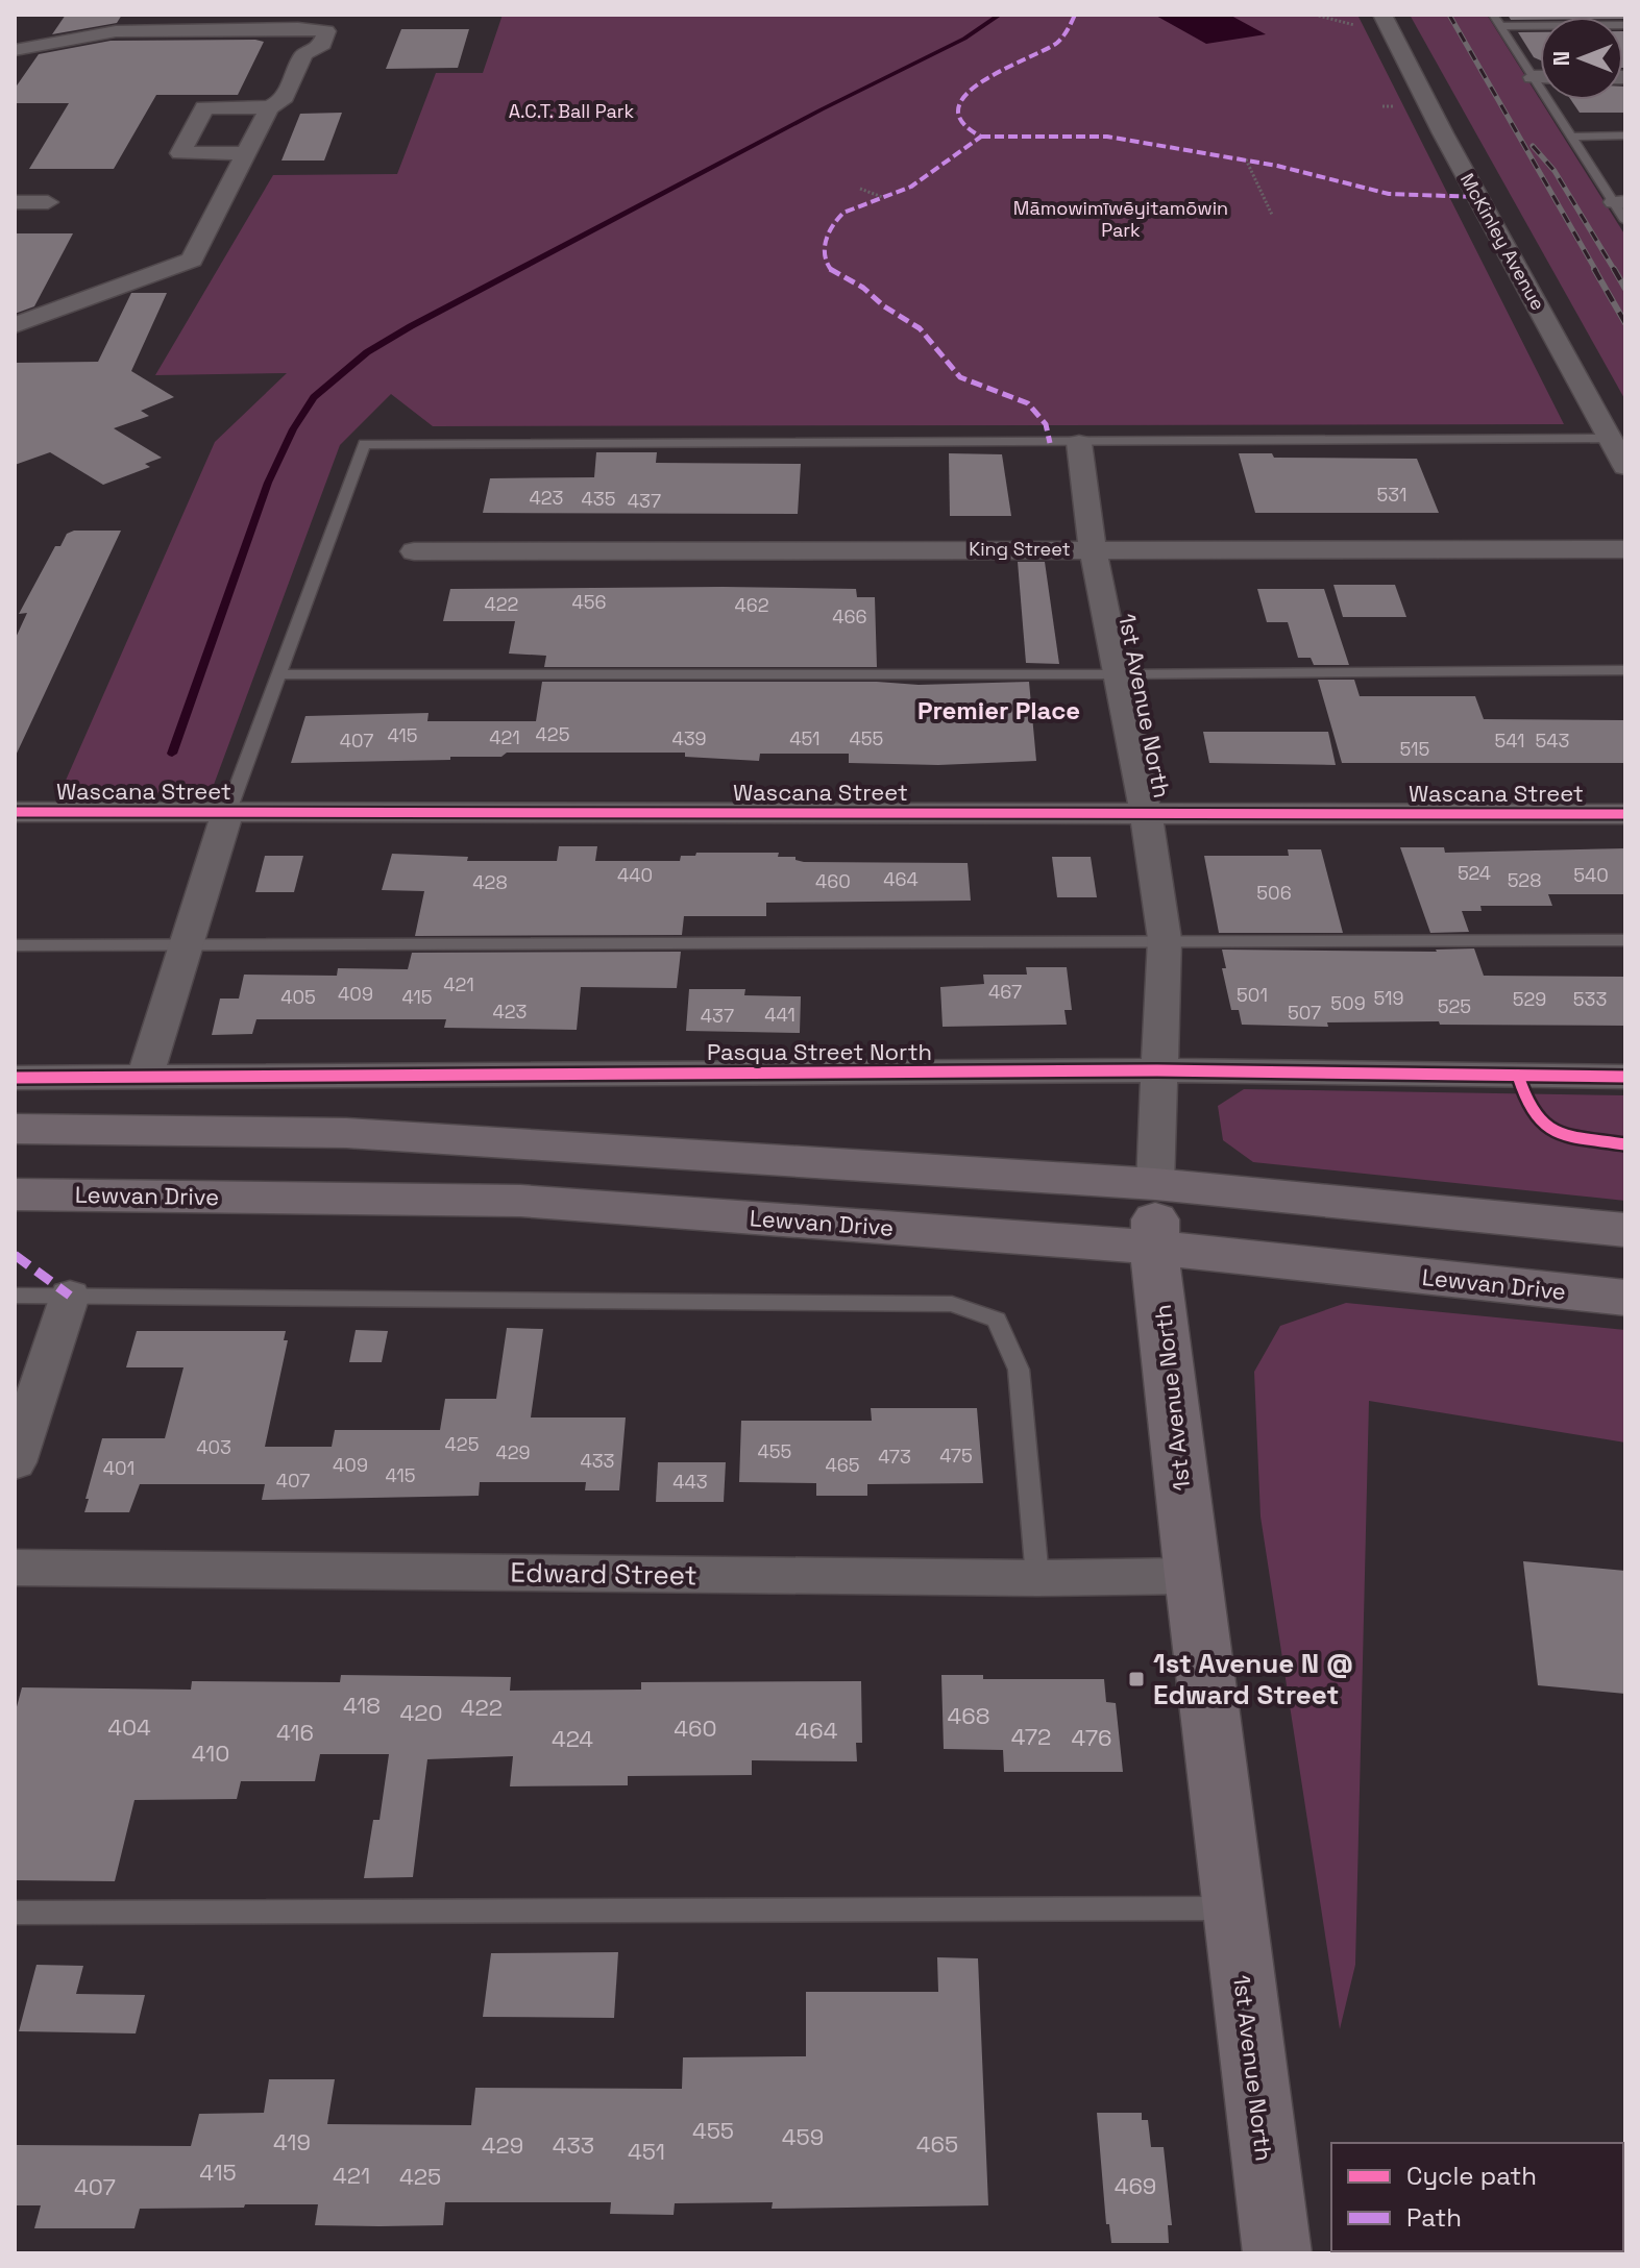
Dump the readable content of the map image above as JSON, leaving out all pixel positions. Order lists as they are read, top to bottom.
{
  "streets": {
    "main road": ["1st Avenue North", "Lewvan Drive"],
    "street": [
      "McKinley Avenue",
      "King Street",
      "Wascana Street",
      "Pasqua Street North",
      "Edward Street"
    ]
  },
  "crossings": [
    ["King Street", "1st Avenue North"],
    ["1st Avenue North", "Wascana Street"],
    ["1st Avenue North", "Pasqua Street North"],
    ["1st Avenue North", "Lewvan Drive"],
    ["1st Avenue North", "Edward Street"]
  ],
  "districts": ["Premier Place"],
  "parks": ["A.C.T. Ball Park", "Māmowimīwēyitamōwin Park"],
  "places": {
    "transit": ["1st Avenue N @ Edward Street"]
  },
  "house_numbers": [
    "531",
    "423",
    "435",
    "437",
    "456",
    "422",
    "462",
    "466",
    "425",
    "415",
    "421",
    "439",
    "451",
    "455",
    "407",
    "541",
    "543",
    "515",
    "524",
    "440",
    "540",
    "464",
    "528",
    "460",
    "428",
    "506",
    "421",
    "467",
    "409",
    "501",
    "405",
    "415",
    "519",
    "529",
    "533",
    "509",
    "525",
    "423",
    "507",
    "441",
    "437",
    "425",
    "403",
    "455",
    "429",
    "475",
    "473",
    "433",
    "409",
    "465",
    "401",
    "415",
    "407",
    "443",
    "418",
    "422",
    "420",
    "468",
    "404",
    "460",
    "464",
    "416",
    "472",
    "476",
    "424",
    "410",
    "455",
    "459",
    "419",
    "465",
    "429",
    "433",
    "451",
    "415",
    "421",
    "425",
    "469",
    "407"
  ],
  "legend": ["Cycle path", "Path"],
  "north": "left"
}
